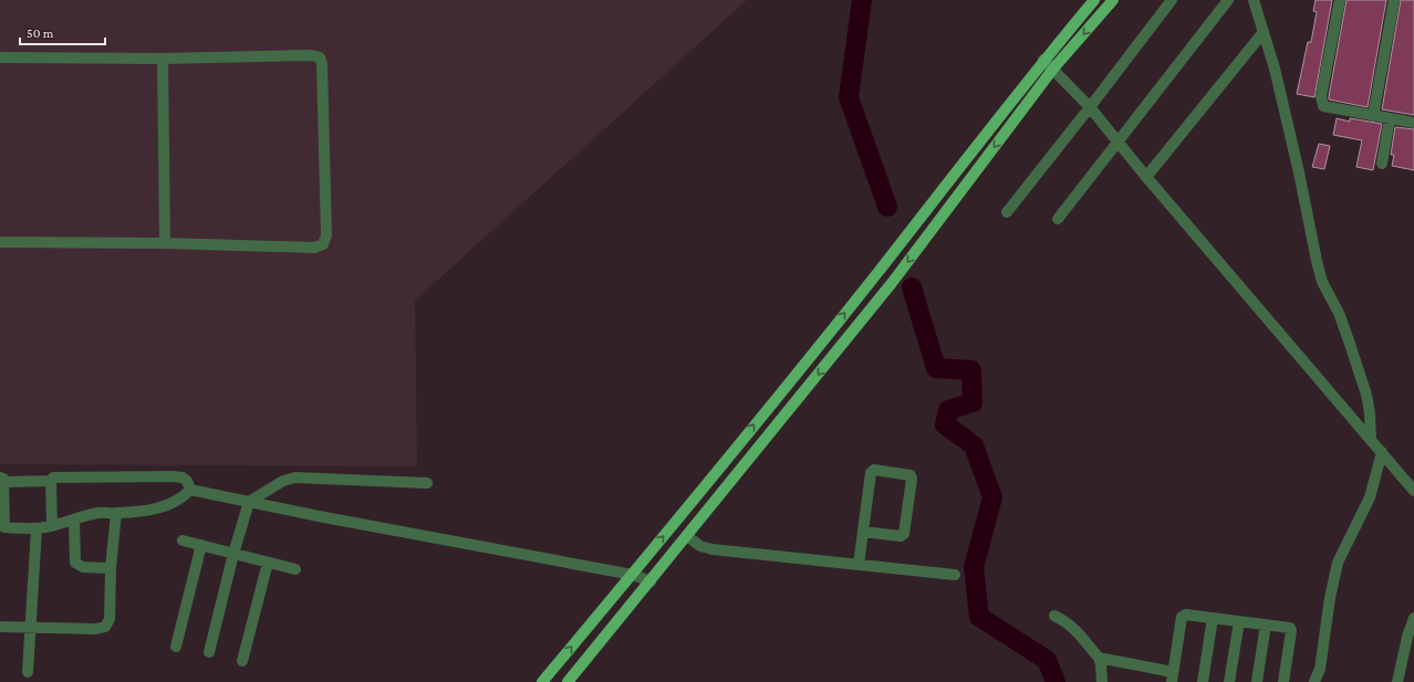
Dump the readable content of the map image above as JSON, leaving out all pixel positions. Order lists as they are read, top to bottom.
{
  "scale_bar": "50 m"
}
